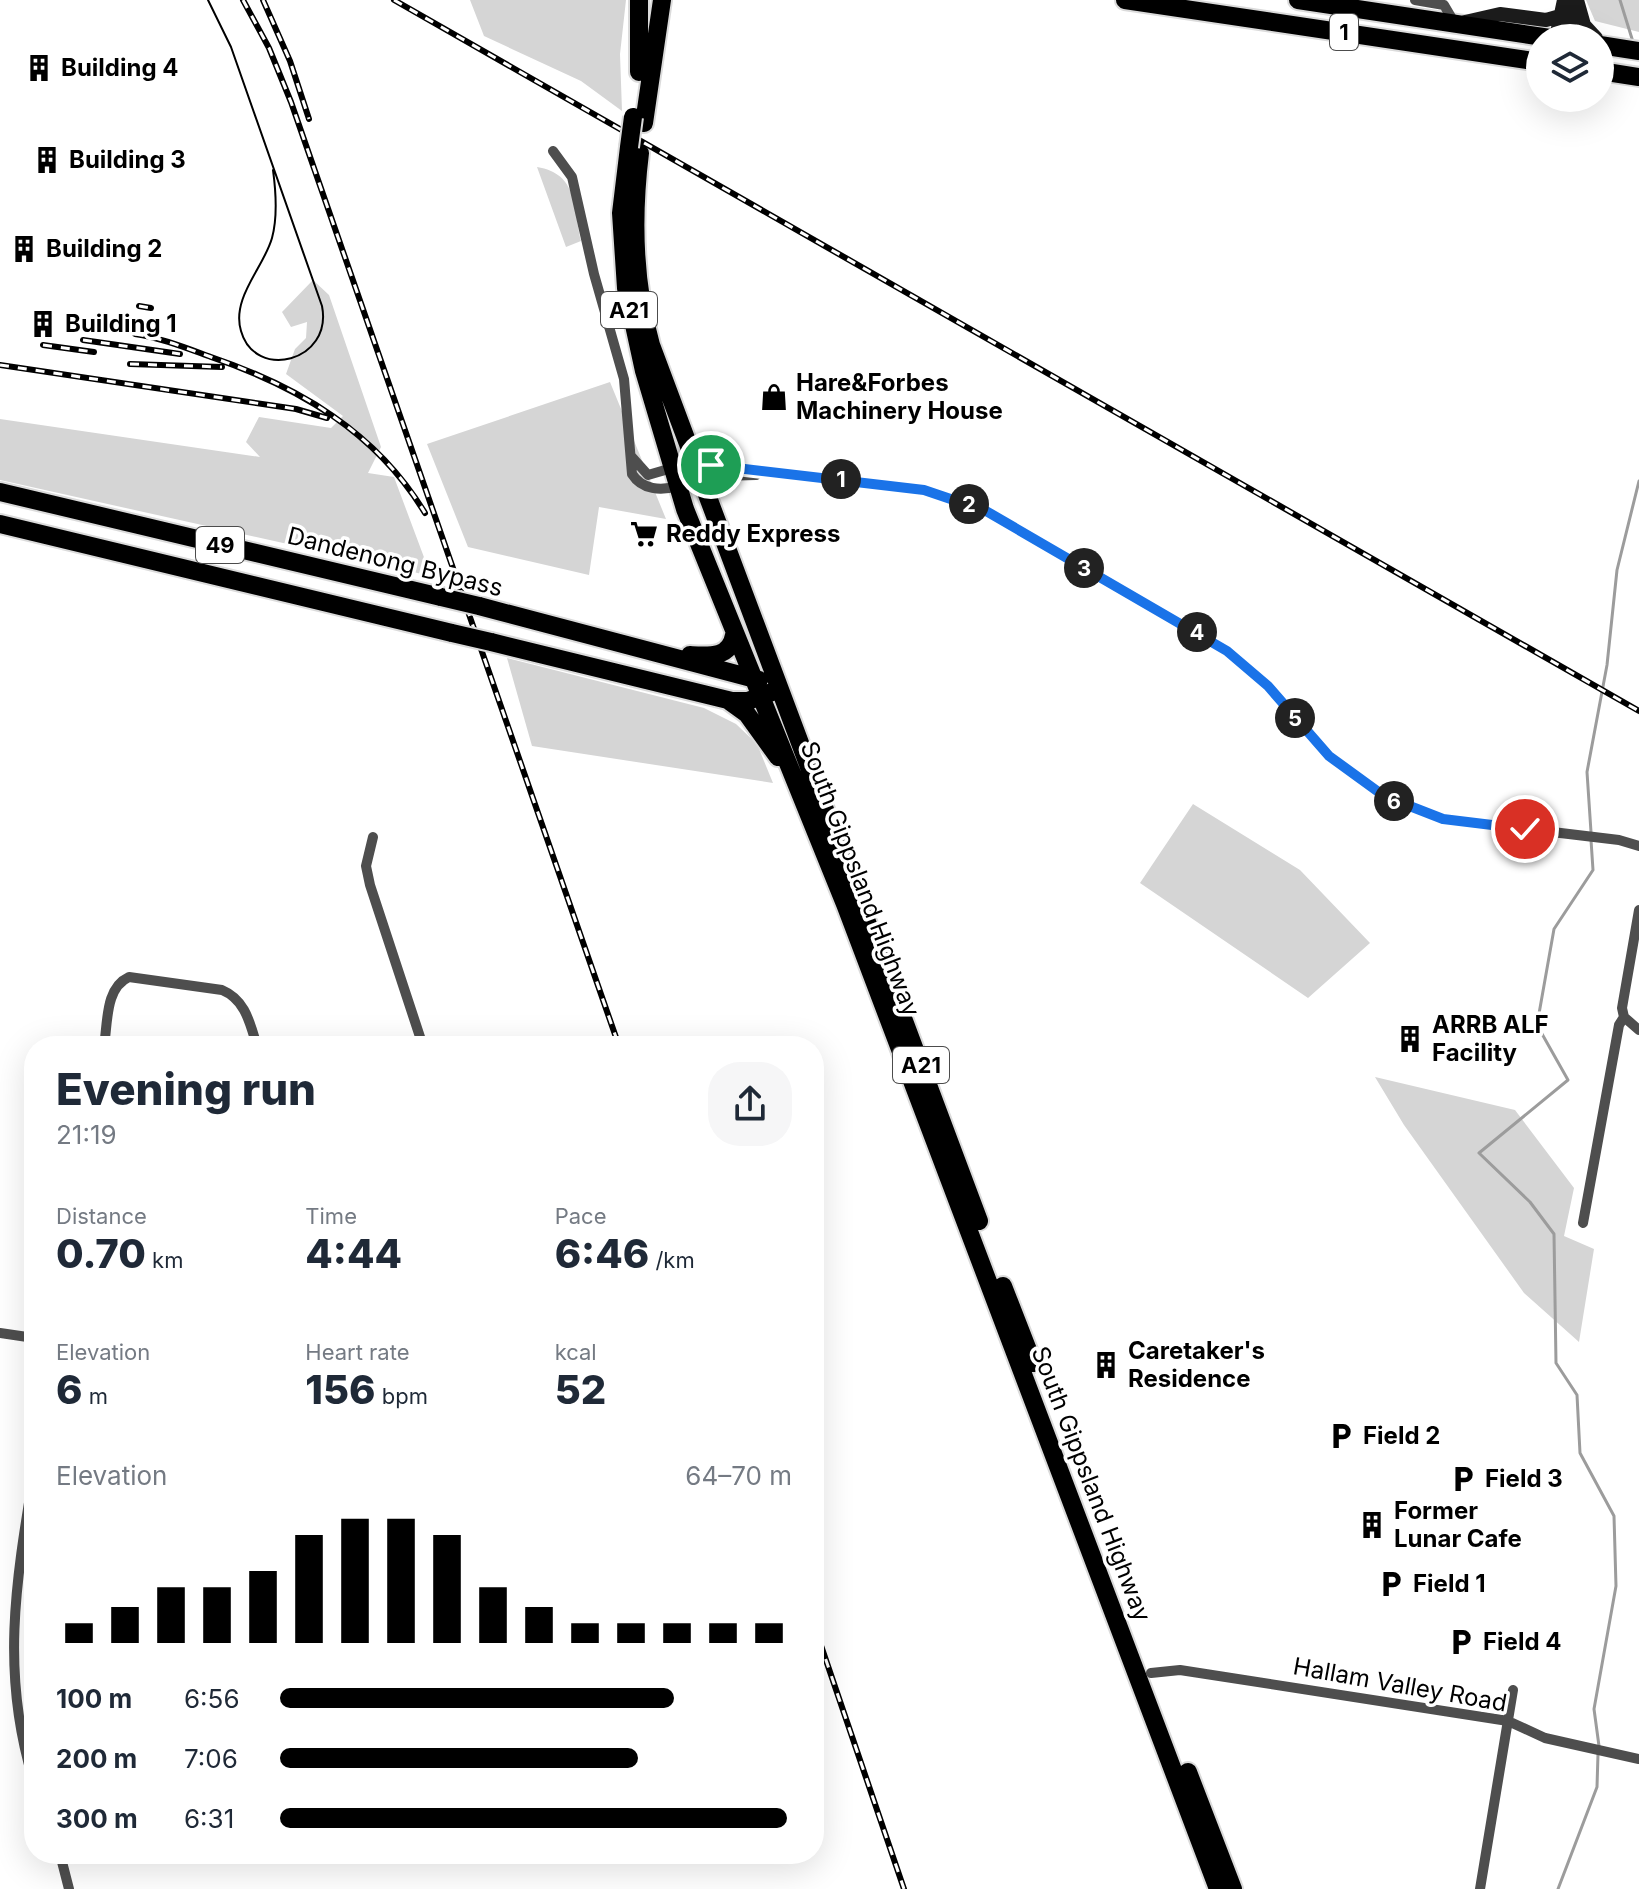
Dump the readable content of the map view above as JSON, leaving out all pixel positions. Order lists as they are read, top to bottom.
{
  "streets": {
    "highway": [
      "1",
      "A21",
      "49",
      "Dandenong Bypass",
      "South Gippsland Highway"
    ],
    "street": ["Hallam Valley Road"]
  },
  "crossings": [
    ["49", "Dandenong Bypass"],
    ["49", "South Gippsland Highway"],
    ["Dandenong Bypass", "South Gippsland Highway"],
    ["South Gippsland Highway", "Hallam Valley Road"]
  ],
  "places": {
    "building": [
      "Building 4",
      "Building 3",
      "Building 2",
      "Building 1",
      "ARRB ALF Facility",
      "Caretaker's Residence",
      "Former Lunar Cafe"
    ],
    "shop": ["Hare&Forbes Machinery House"],
    "supermarket": ["Reddy Express"],
    "parking": [
      "Field 2",
      "Field 3",
      "Field 1",
      "Field 4"
    ]
  },
  "page": {
    "pins": [
      "1",
      "2",
      "3",
      "4",
      "5",
      "6"
    ],
    "heading": ["Evening run", "21:19"],
    "stats": [
      ["Distance", "0.70 km"],
      ["Time", "4:44"],
      ["Pace", "6:46 /km"],
      ["Elevation", "6 m"],
      ["Heart rate", "156 bpm"],
      ["kcal", "52"]
    ],
    "chart": ["Elevation", "64–70 m"],
    "list": [
      {
        "name": "100 m",
        "note": "6:56"
      },
      {
        "name": "200 m",
        "note": "7:06"
      },
      {
        "name": "300 m",
        "note": "6:31"
      }
    ]
  }
}
